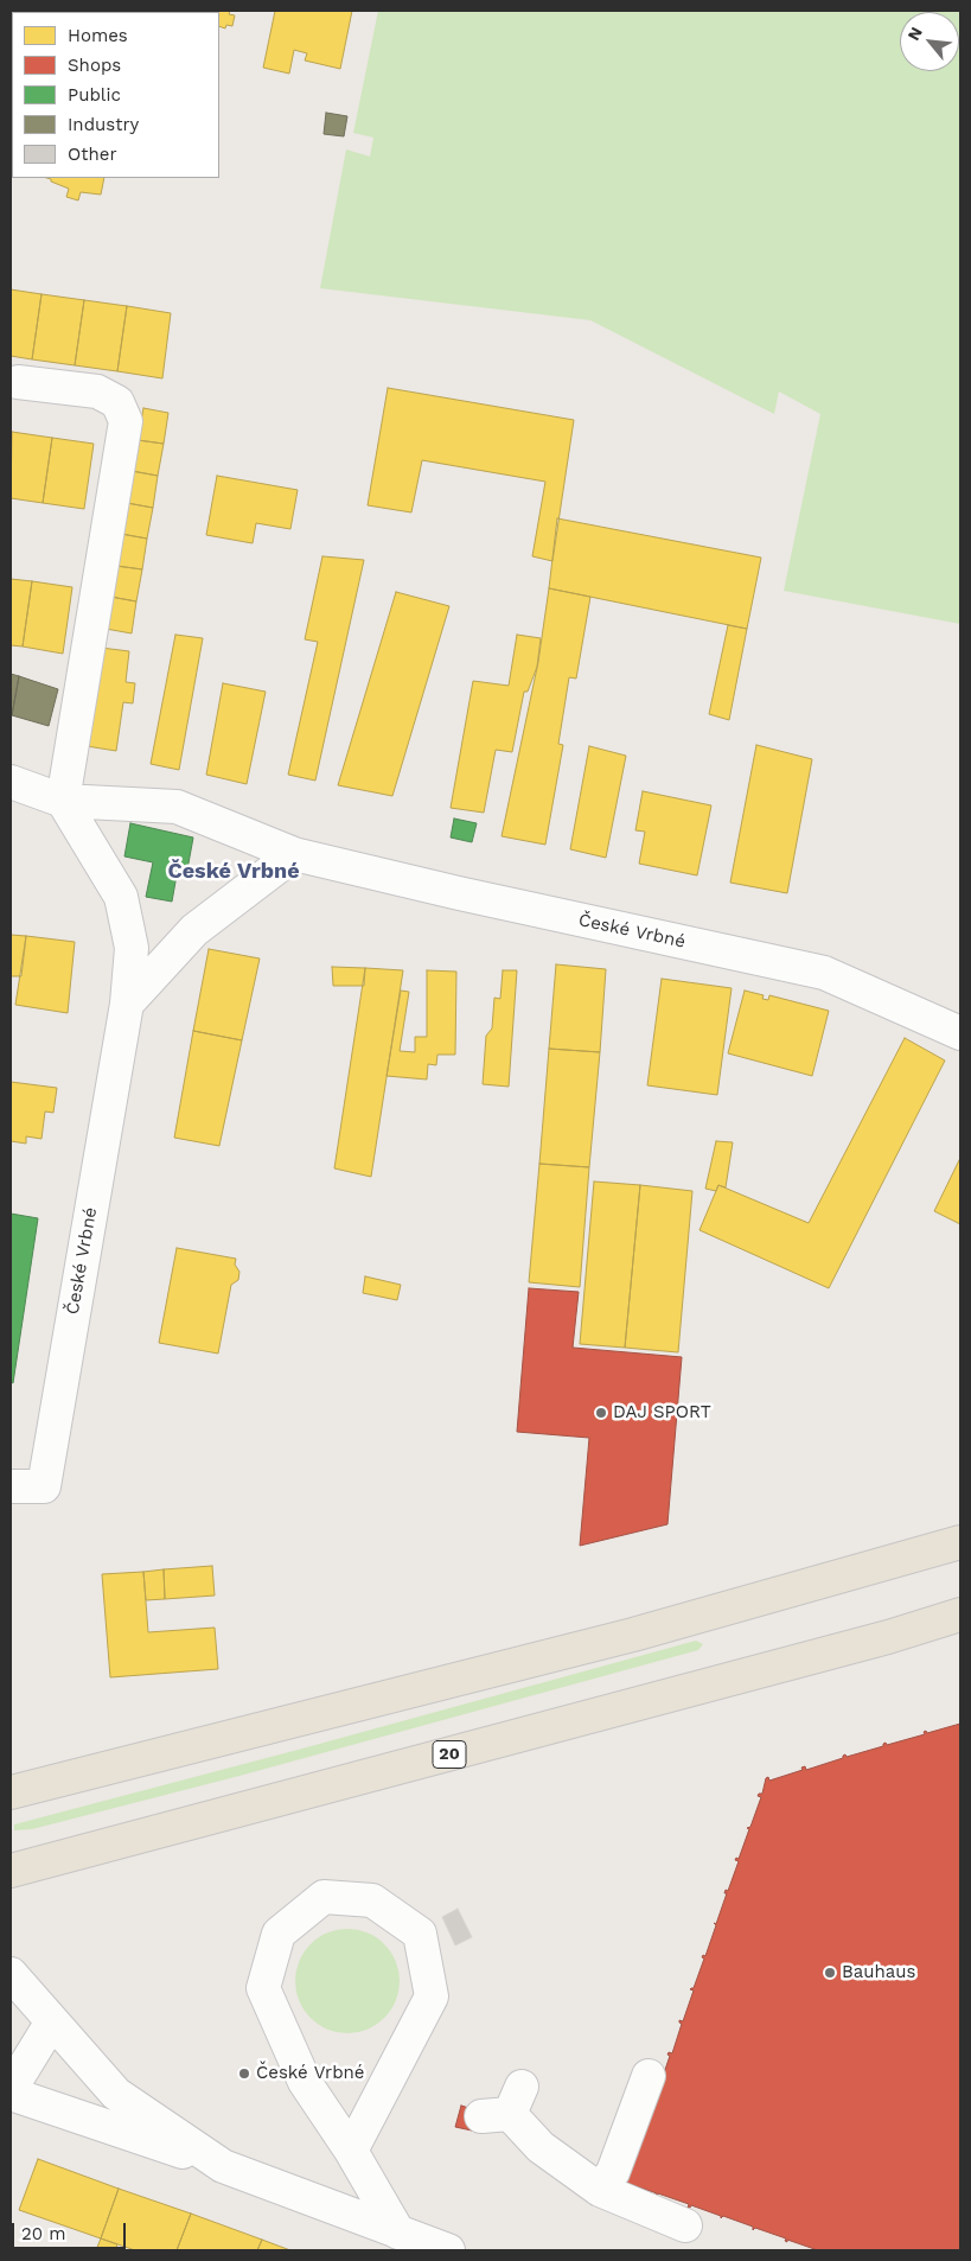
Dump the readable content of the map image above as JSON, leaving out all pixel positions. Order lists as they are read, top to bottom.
{
  "streets": {
    "main road": ["20"],
    "street": ["České Vrbné"]
  },
  "districts": ["České Vrbné"],
  "places": ["DAJ SPORT", "Bauhaus", "České Vrbné"],
  "legend": [
    "Homes",
    "Shops",
    "Public",
    "Industry",
    "Other"
  ],
  "scale_bar": "20 m",
  "north": "top left"
}
